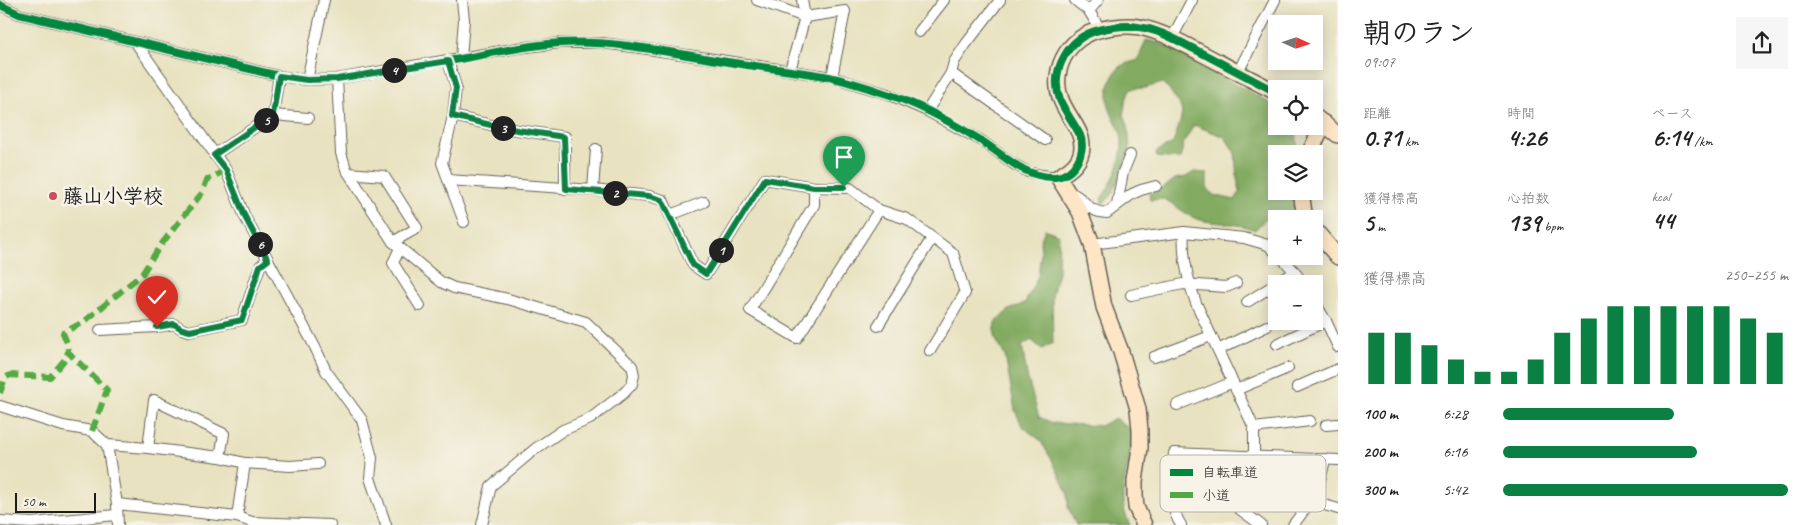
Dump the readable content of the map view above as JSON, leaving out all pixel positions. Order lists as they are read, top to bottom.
{
  "places": ["藤山小学校"],
  "legend": ["自転車道", "小道"],
  "scale_bar": "50 m",
  "north": "right",
  "page": {
    "heading": ["朝のラン", "09:07"],
    "map_buttons": ["+", "−"],
    "pins": [
      "4",
      "5",
      "3",
      "2",
      "6",
      "1"
    ],
    "stats": [
      ["距離", "0.71 km"],
      ["時間", "4:26"],
      ["ペース", "6:14 /km"],
      ["獲得標高", "5 m"],
      ["心拍数", "139 bpm"],
      ["kcal", "44"]
    ],
    "chart": ["獲得標高", "250–255 m"],
    "list": [
      {
        "name": "100 m",
        "note": "6:28"
      },
      {
        "name": "200 m",
        "note": "6:16"
      },
      {
        "name": "300 m",
        "note": "5:42"
      }
    ],
    "scale": "50 m"
  }
}
